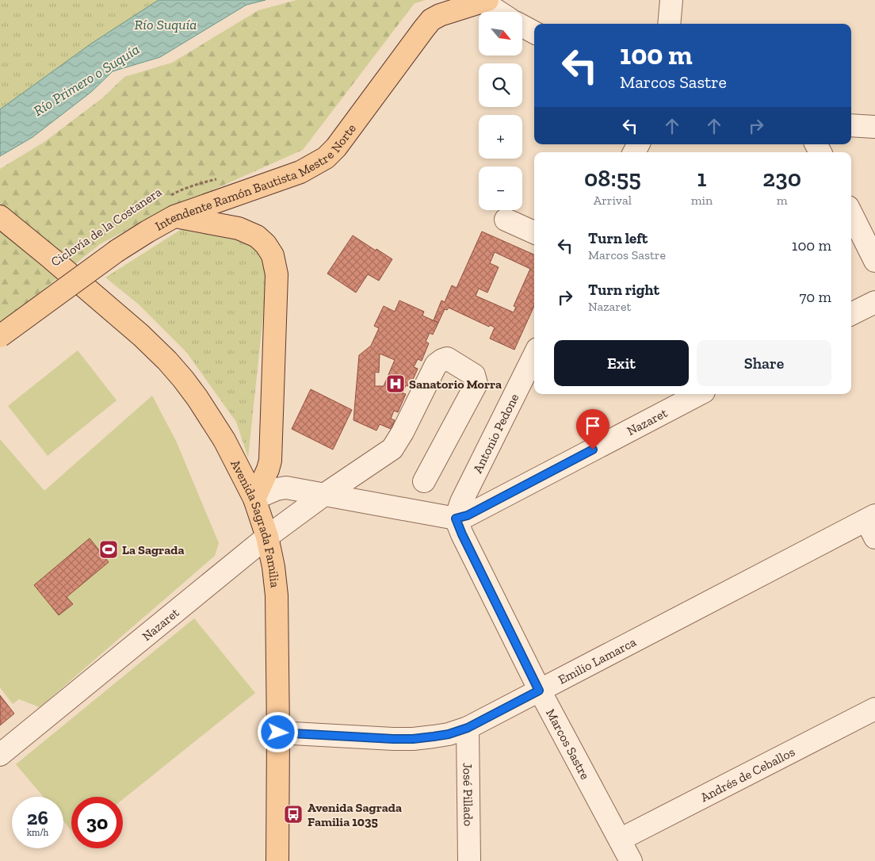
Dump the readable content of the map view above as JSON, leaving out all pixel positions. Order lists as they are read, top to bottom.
{
  "streets": {
    "main road": ["Intendente Ramón Bautista Mestre Norte", "Avenida Sagrada Familia"],
    "street": [
      "Nazaret",
      "Antonio Pedone",
      "Emilio Lamarca",
      "Marcos Sastre",
      "Andrés de Ceballos",
      "José Pillado"
    ],
    "path": ["Ciclovía de la Costanera"]
  },
  "crossings": [
    ["Intendente Ramón Bautista Mestre Norte", "Ciclovía de la Costanera"],
    ["Nazaret", "Antonio Pedone"],
    ["Nazaret", "Avenida Sagrada Familia"],
    ["Nazaret", "Marcos Sastre"],
    ["Antonio Pedone", "Marcos Sastre"],
    ["Avenida Sagrada Familia", "Emilio Lamarca"],
    ["Emilio Lamarca", "Marcos Sastre"],
    ["Emilio Lamarca", "José Pillado"],
    ["Marcos Sastre", "Andrés de Ceballos"]
  ],
  "water": ["Río Suquía", "Río Primero o Suquía"],
  "places": {
    "hospital": ["Sanatorio Morra"],
    "sports": ["La Sagrada"],
    "bus stop": ["Avenida Sagrada Familia 1035"]
  },
  "north": "bottom right",
  "page": {
    "map_buttons": ["+", "−"],
    "turn": ["100 m", "Marcos Sastre"],
    "eta": [
      "08:55",
      "Arrival",
      "1",
      "min",
      "230",
      "m"
    ],
    "list": [
      {
        "name": "Turn left",
        "note": "Marcos Sastre",
        "value": "100 m"
      },
      {
        "name": "Turn right",
        "note": "Nazaret",
        "value": "70 m"
      }
    ],
    "buttons": ["Exit", "Share"],
    "speed": "26 km/h",
    "limit": "30"
  }
}
